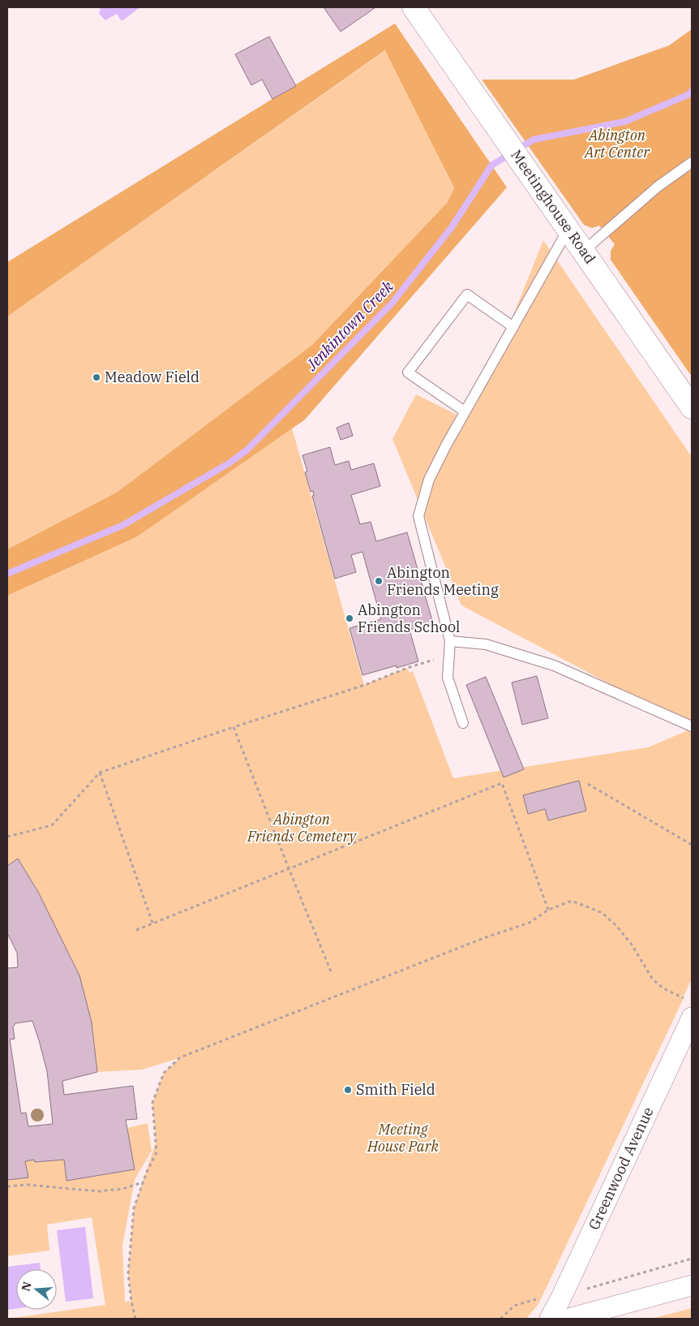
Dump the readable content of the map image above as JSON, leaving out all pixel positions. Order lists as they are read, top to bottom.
{
  "streets": {
    "street": ["Meetinghouse Road", "Greenwood Avenue"]
  },
  "water": ["Jenkintown Creek"],
  "parks": ["Abington Art Center", "Abington Friends Cemetery", "Meeting House Park"],
  "places": [
    "Meadow Field",
    "Abington Friends Meeting",
    "Abington Friends School",
    "Smith Field"
  ],
  "north": "left"
}
